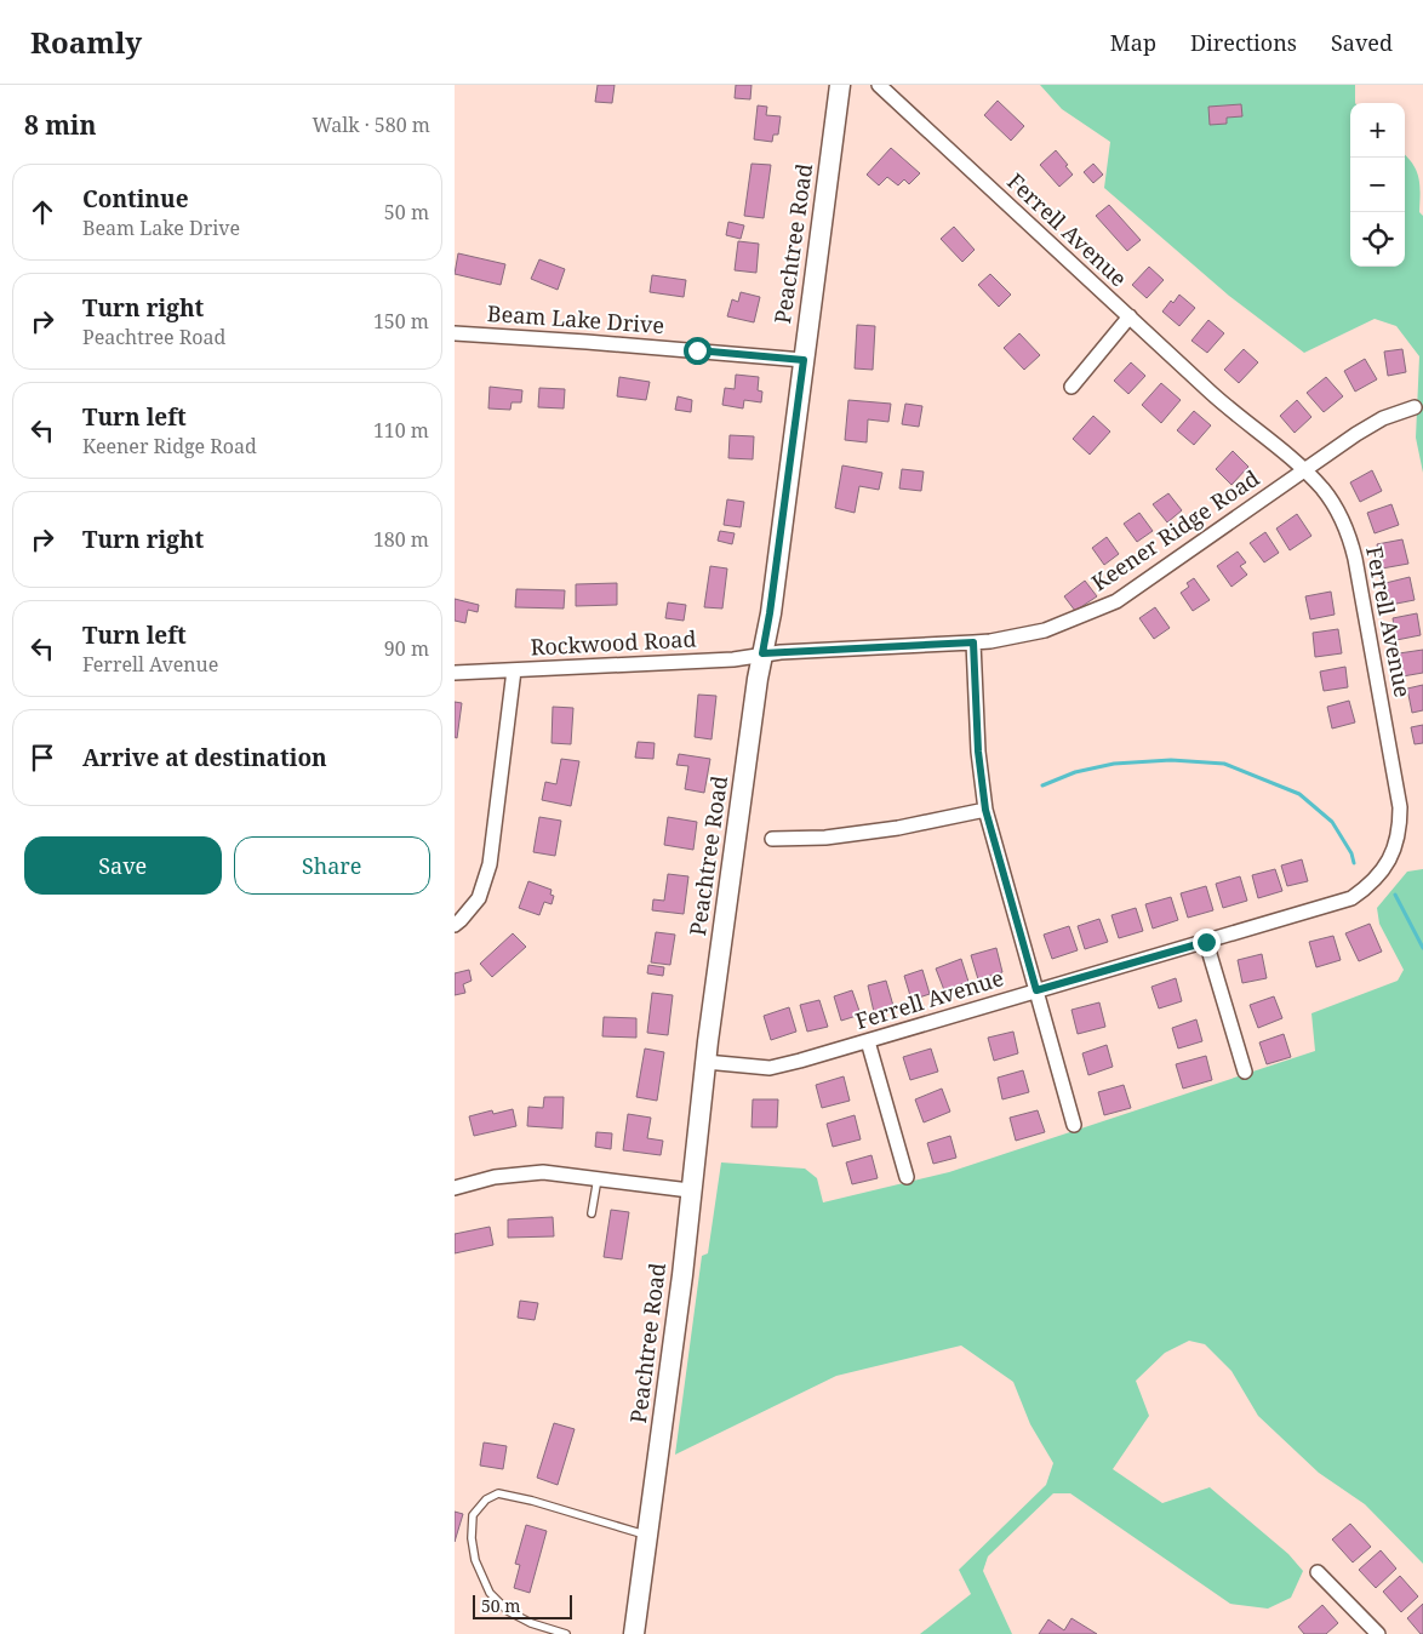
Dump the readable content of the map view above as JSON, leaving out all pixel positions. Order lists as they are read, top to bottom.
{
  "streets": {
    "street": [
      "Ferrell Avenue",
      "Peachtree Road",
      "Beam Lake Drive",
      "Keener Ridge Road",
      "Rockwood Road"
    ]
  },
  "crossings": [
    ["Ferrell Avenue", "Peachtree Road"],
    ["Ferrell Avenue", "Keener Ridge Road"],
    ["Peachtree Road", "Beam Lake Drive"],
    ["Peachtree Road", "Keener Ridge Road"],
    ["Peachtree Road", "Rockwood Road"],
    ["Keener Ridge Road", "Rockwood Road"]
  ],
  "scale_bar": "50 m",
  "page": {
    "header": "Roamly",
    "nav": ["Map", "Directions", "Saved"],
    "heading": ["8 min", "Walk · 580 m"],
    "map_buttons": ["+", "−"],
    "list": [
      ["Continue", "Beam Lake Drive", "50 m"],
      ["Turn right", "Peachtree Road", "150 m"],
      ["Turn left", "Keener Ridge Road", "110 m"],
      ["Turn right", "180 m"],
      ["Turn left", "Ferrell Avenue", "90 m"],
      "Arrive at destination"
    ],
    "buttons": ["Save", "Share"],
    "scale": "50 m"
  }
}
